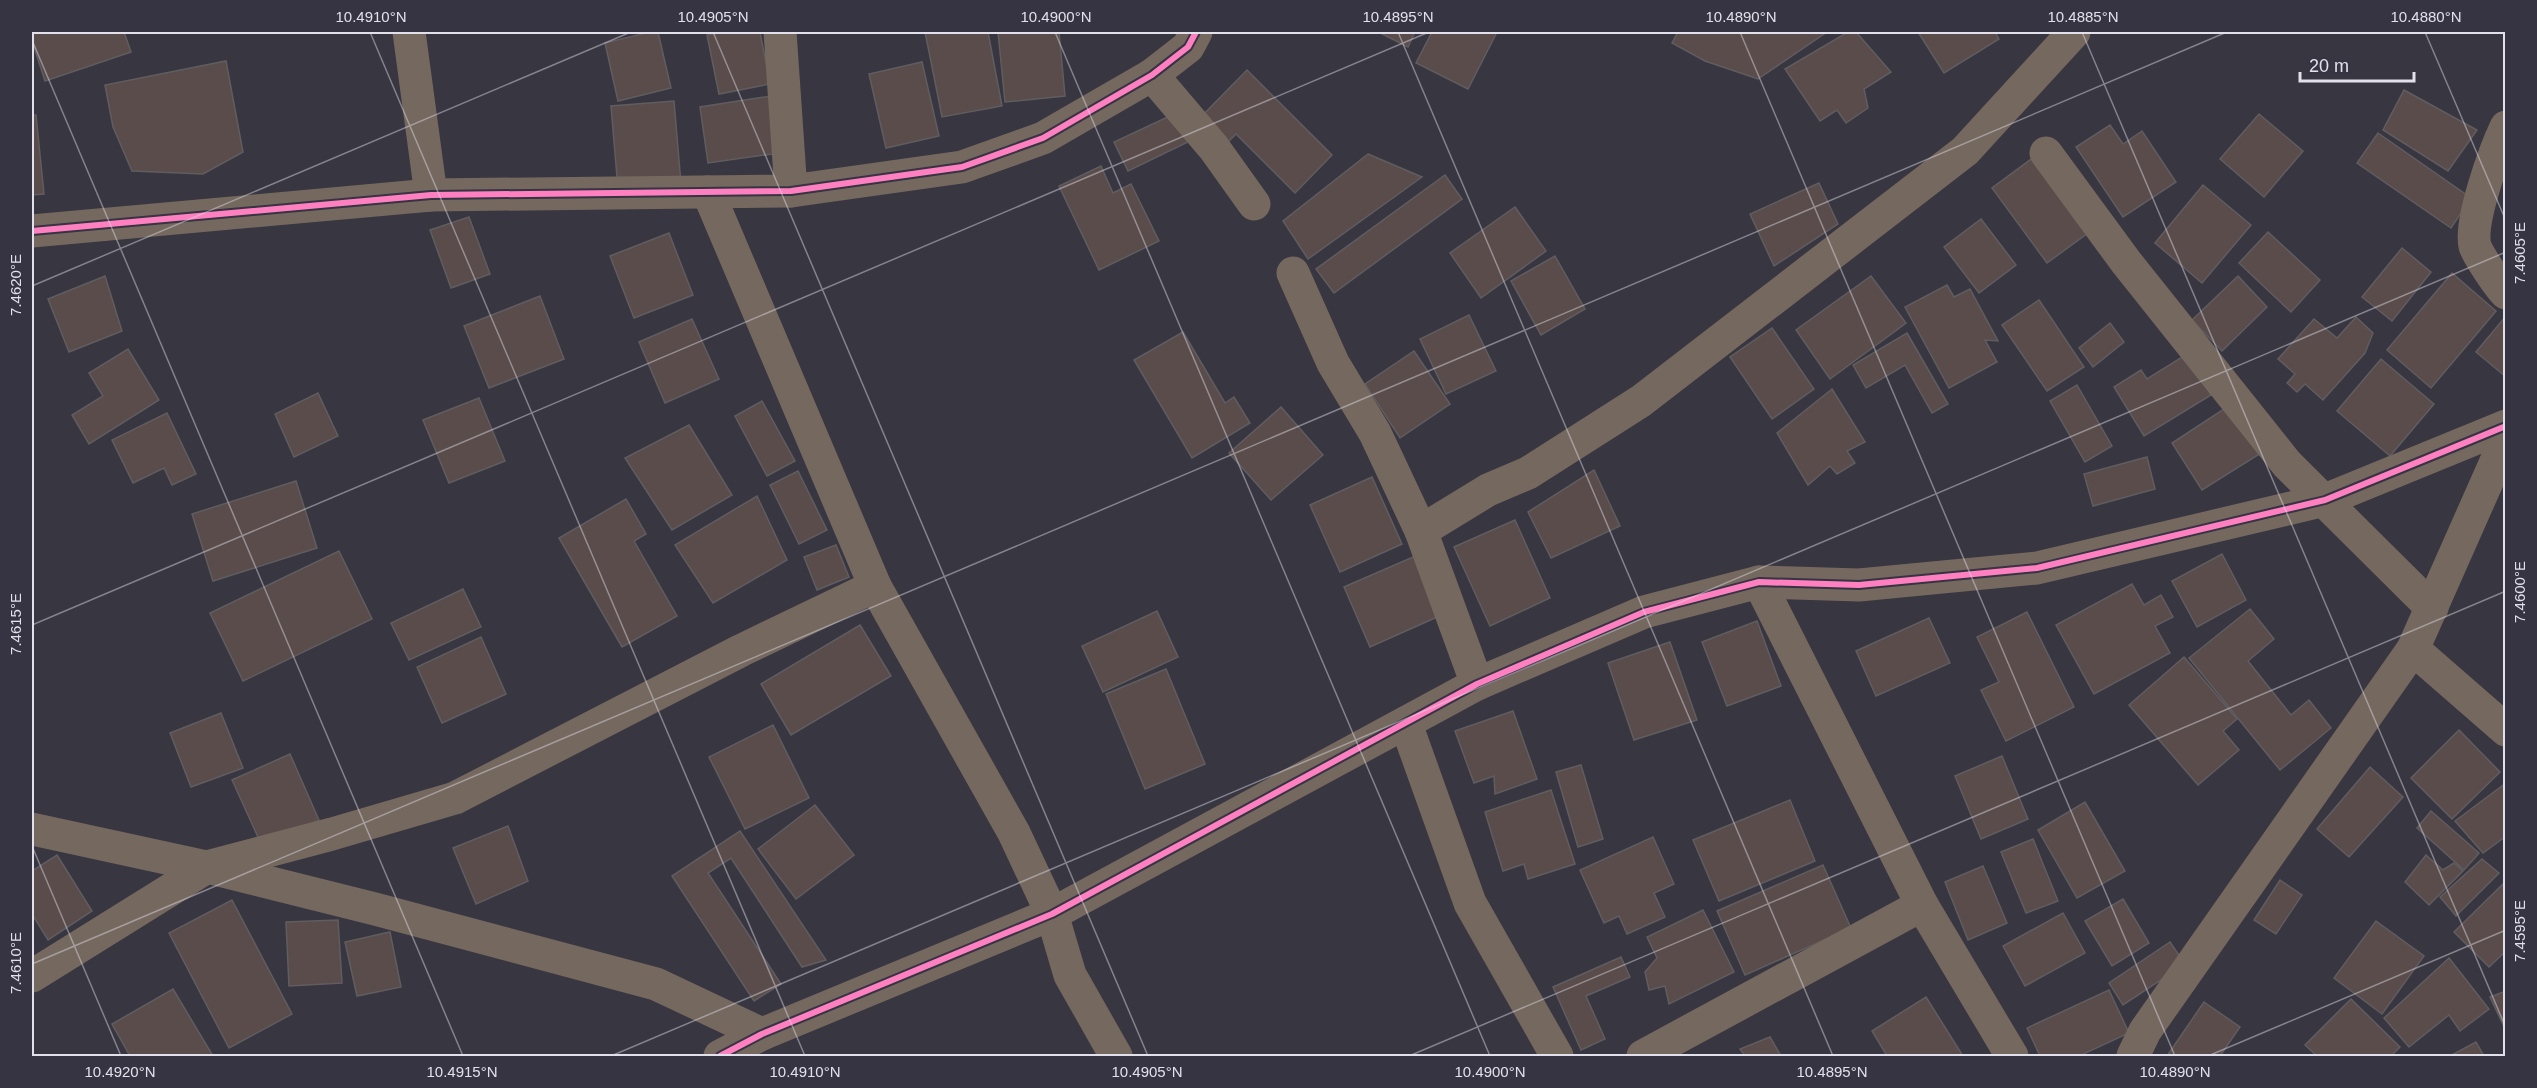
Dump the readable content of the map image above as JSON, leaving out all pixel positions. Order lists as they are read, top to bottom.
{
  "scale_bar": "20 m",
  "coordinates": [
    "10.4910°N",
    "10.4905°N",
    "10.4900°N",
    "10.4895°N",
    "10.4890°N",
    "10.4885°N",
    "10.4880°N",
    "7.4605°E",
    "7.4620°E",
    "7.4600°E",
    "7.4615°E",
    "7.4595°E",
    "7.4610°E",
    "10.4920°N",
    "10.4915°N"
  ]
}
